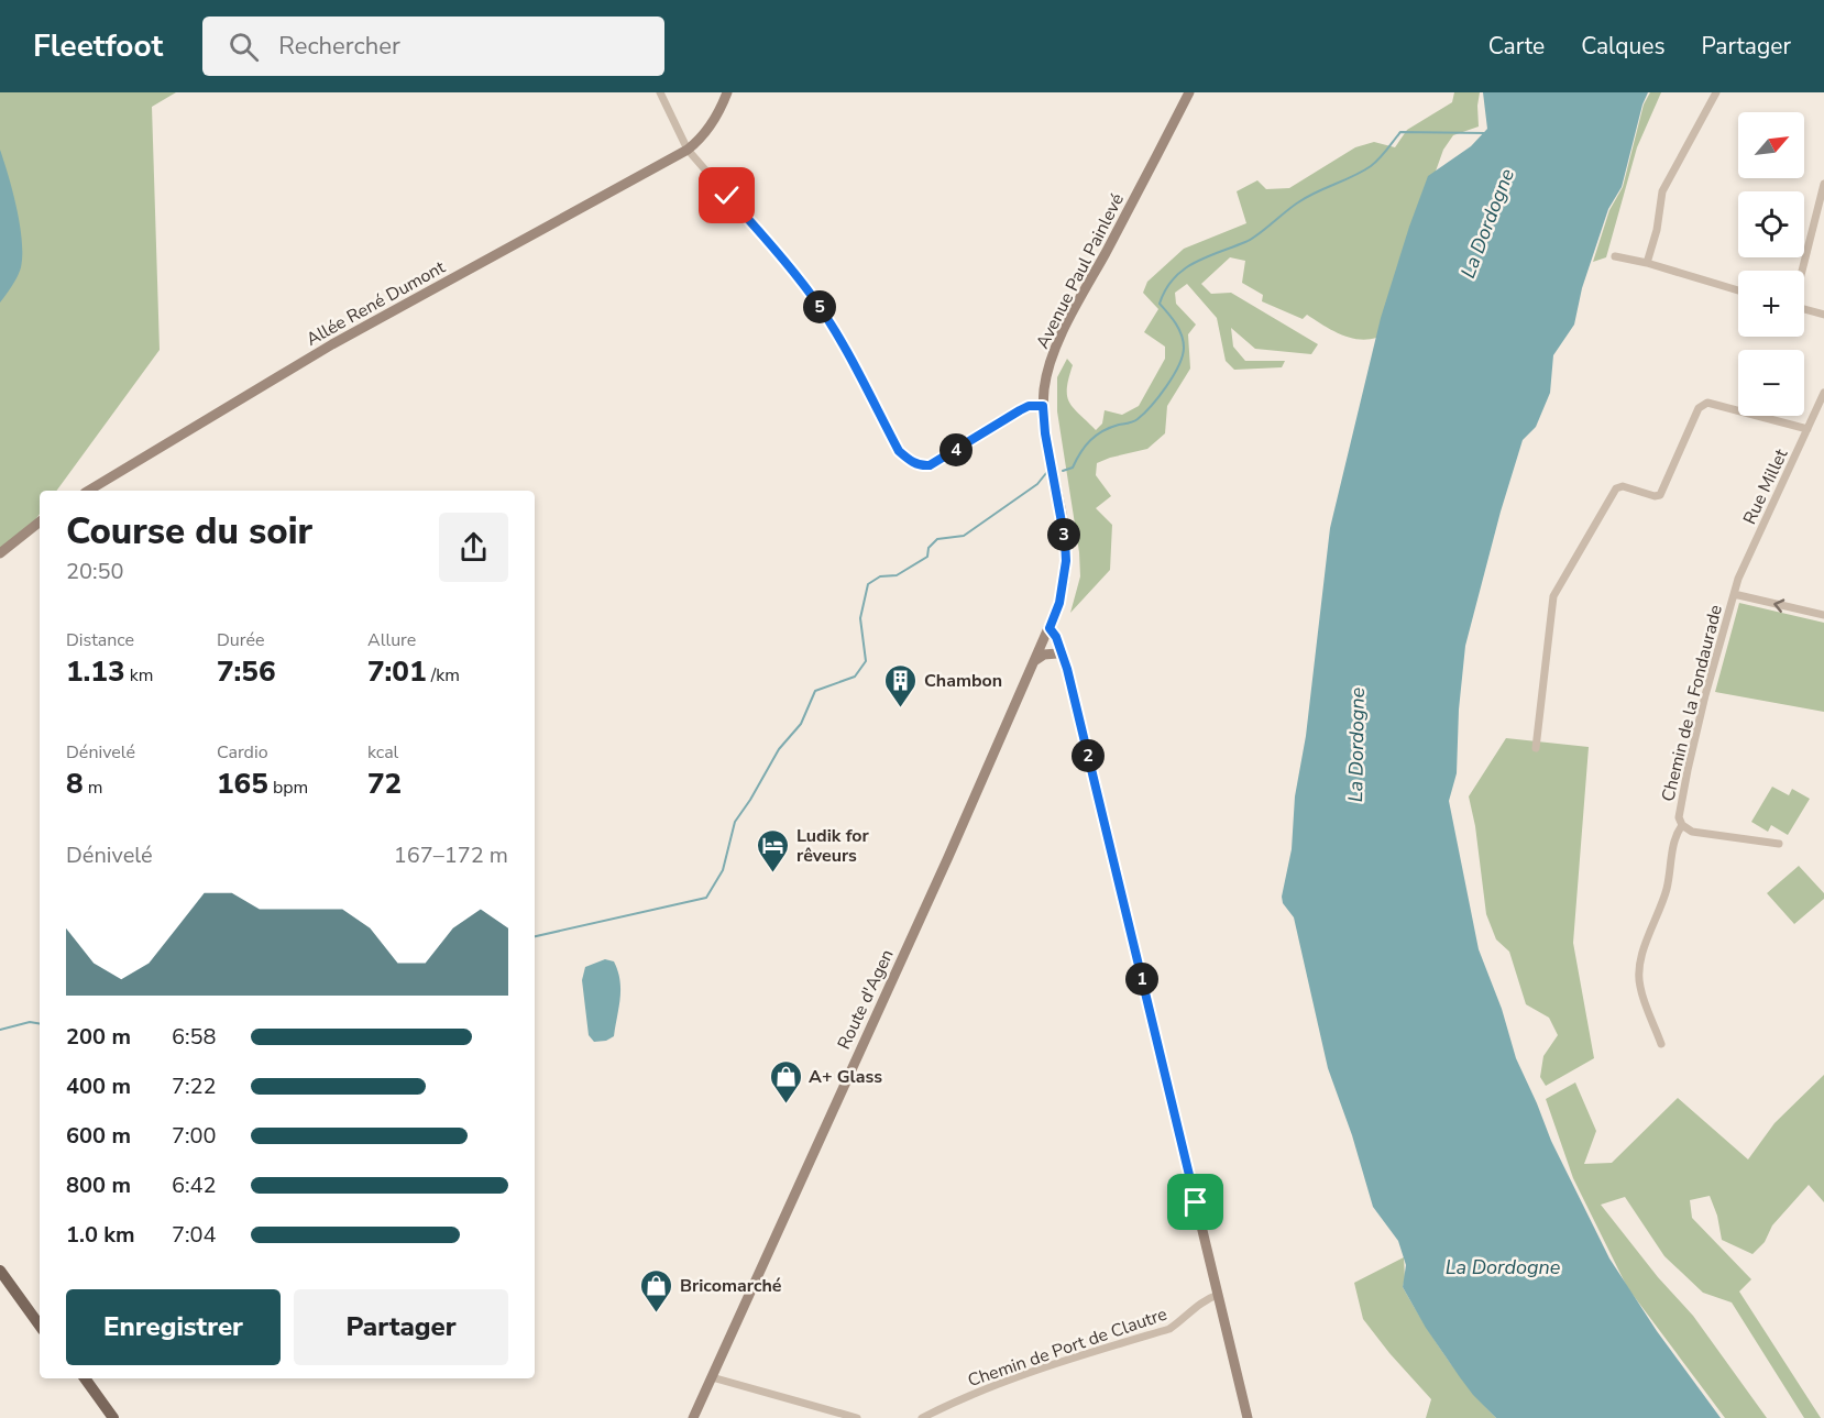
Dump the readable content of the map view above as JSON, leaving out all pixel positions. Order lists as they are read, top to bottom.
{
  "streets": {
    "main road": ["Avenue Paul Painlevé", "Allée René Dumont", "Route d'Agen"],
    "street": ["Rue Millet", "Chemin de la Fondaurade", "Chemin de Port de Clautre"]
  },
  "crossings": [
    ["Avenue Paul Painlevé", "Route d'Agen"],
    ["Rue Millet", "Chemin de la Fondaurade"]
  ],
  "water": ["La Dordogne"],
  "places": {
    "building": ["Chambon"],
    "hotel": ["Ludik for rêveurs"],
    "shop": ["A+ Glass", "Bricomarché"]
  },
  "north": "top right",
  "page": {
    "header": "Fleetfoot",
    "search": "Rechercher",
    "nav": ["Carte", "Calques", "Partager"],
    "map_buttons": ["+", "−"],
    "pins": [
      "5",
      "4",
      "3",
      "2",
      "1"
    ],
    "heading": ["Course du soir", "20:50"],
    "stats": [
      ["Distance", "1.13 km"],
      ["Durée", "7:56"],
      ["Allure", "7:01 /km"],
      ["Dénivelé", "8 m"],
      ["Cardio", "165 bpm"],
      ["kcal", "72"]
    ],
    "chart": ["Dénivelé", "167–172 m"],
    "list": [
      {
        "name": "200 m",
        "note": "6:58"
      },
      {
        "name": "400 m",
        "note": "7:22"
      },
      {
        "name": "600 m",
        "note": "7:00"
      },
      {
        "name": "800 m",
        "note": "6:42"
      },
      {
        "name": "1.0 km",
        "note": "7:04"
      }
    ],
    "buttons": ["Enregistrer", "Partager"]
  }
}
